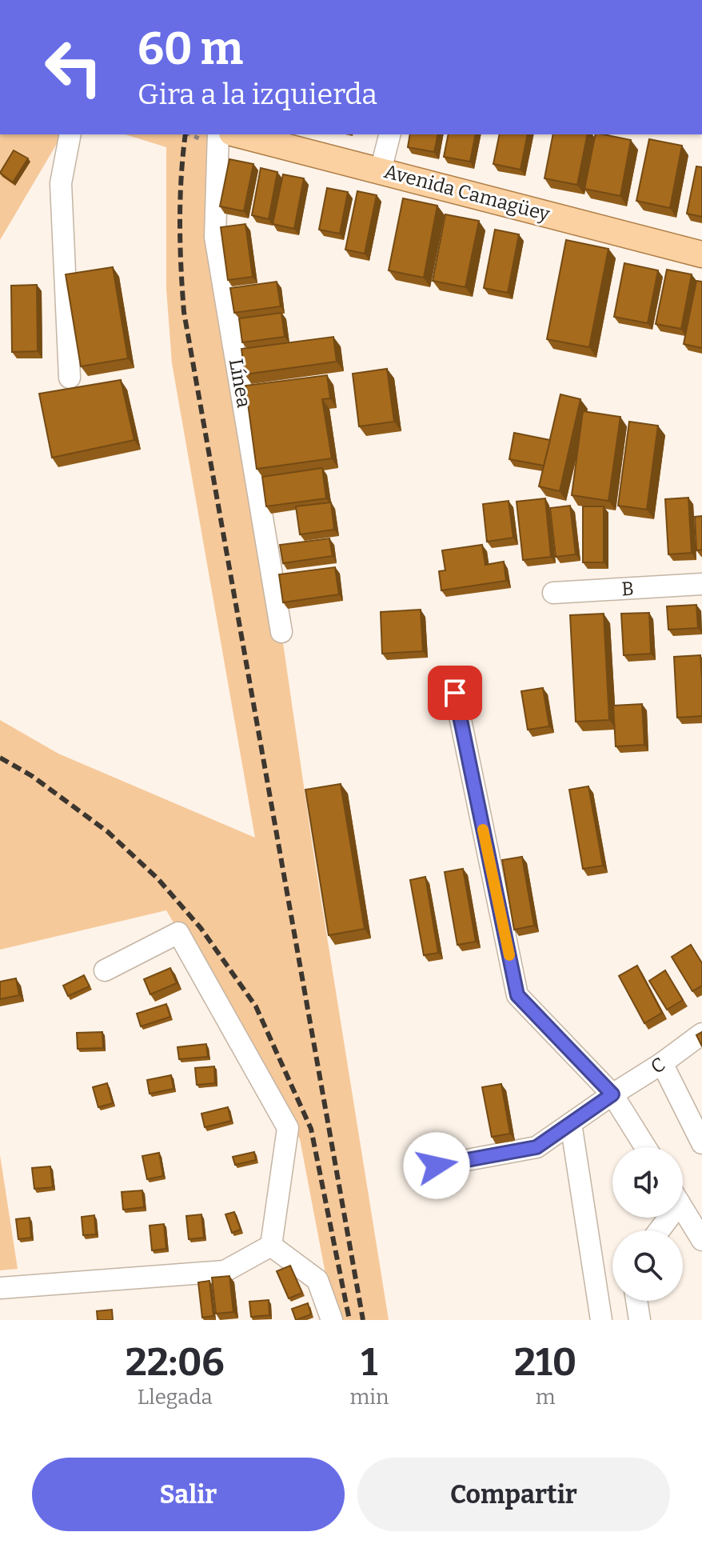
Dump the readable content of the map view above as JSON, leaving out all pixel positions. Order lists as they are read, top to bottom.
{
  "streets": {
    "main road": ["Avenida Camagüey"],
    "street": ["Línea", "B", "C"]
  },
  "page": {
    "turn": ["60 m", "Gira a la izquierda"],
    "eta": [
      "22:06",
      "Llegada",
      "1",
      "min",
      "210",
      "m"
    ],
    "buttons": ["Salir", "Compartir"]
  }
}
